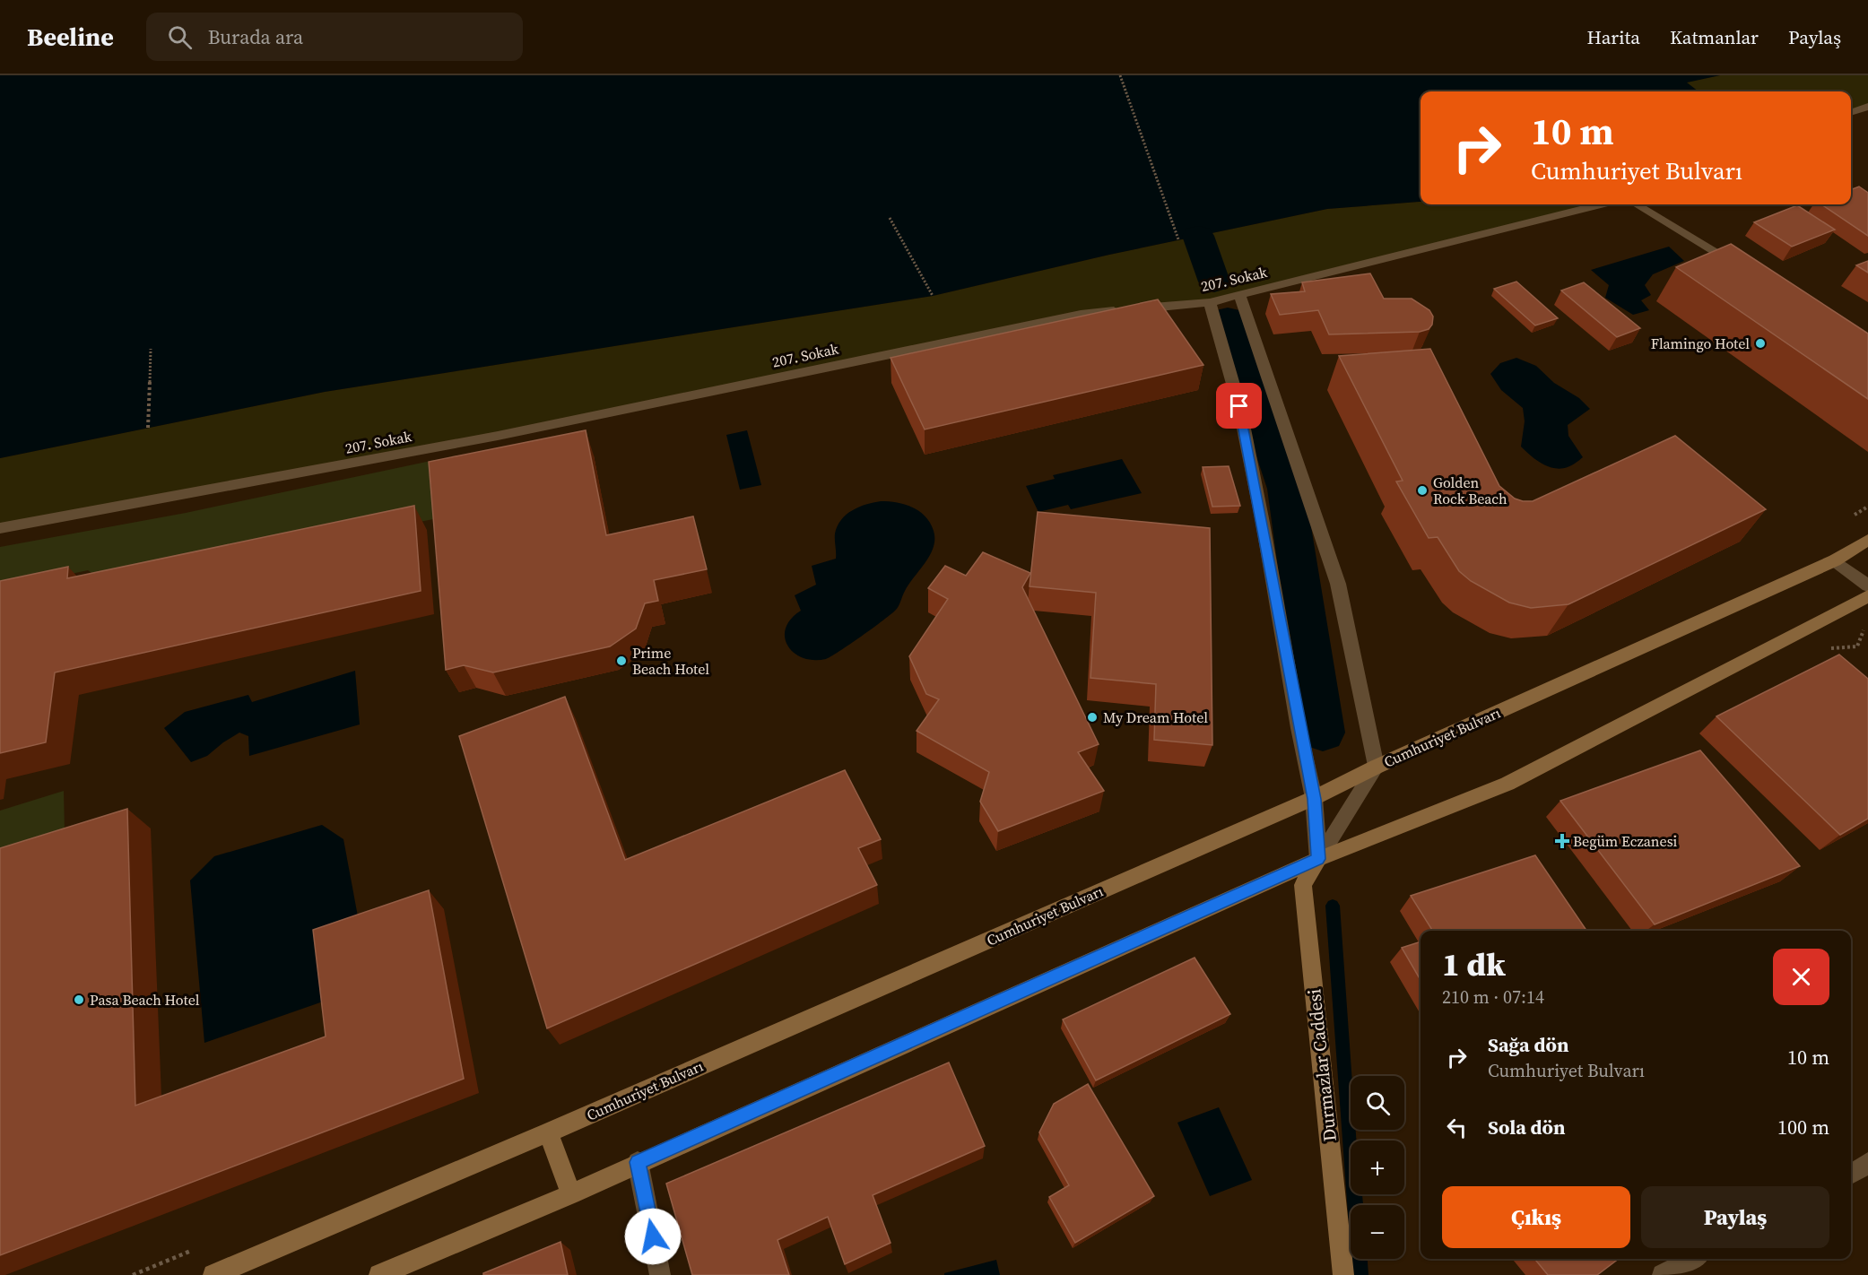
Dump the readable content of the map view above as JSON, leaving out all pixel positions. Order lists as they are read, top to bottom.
{
  "streets": {
    "main road": ["Cumhuriyet Bulvarı", "Durmazlar Caddesi"],
    "street": ["207. Sokak"]
  },
  "places": {
    "other": [
      "Flamingo Hotel",
      "Golden Rock Beach",
      "Prime Beach Hotel",
      "My Dream Hotel",
      "Pasa Beach Hotel"
    ],
    "health": ["Begüm Eczanesi"]
  },
  "page": {
    "header": "Beeline",
    "search": "Burada ara",
    "nav": ["Harita", "Katmanlar", "Paylaş"],
    "turn": ["10 m", "Cumhuriyet Bulvarı"],
    "heading": ["1 dk", "210 m · 07:14"],
    "list": [
      {
        "name": "Sağa dön",
        "note": "Cumhuriyet Bulvarı",
        "value": "10 m"
      },
      {
        "name": "Sola dön",
        "value": "100 m"
      }
    ],
    "map_buttons": ["+", "−"],
    "buttons": ["Çıkış", "Paylaş"]
  }
}
